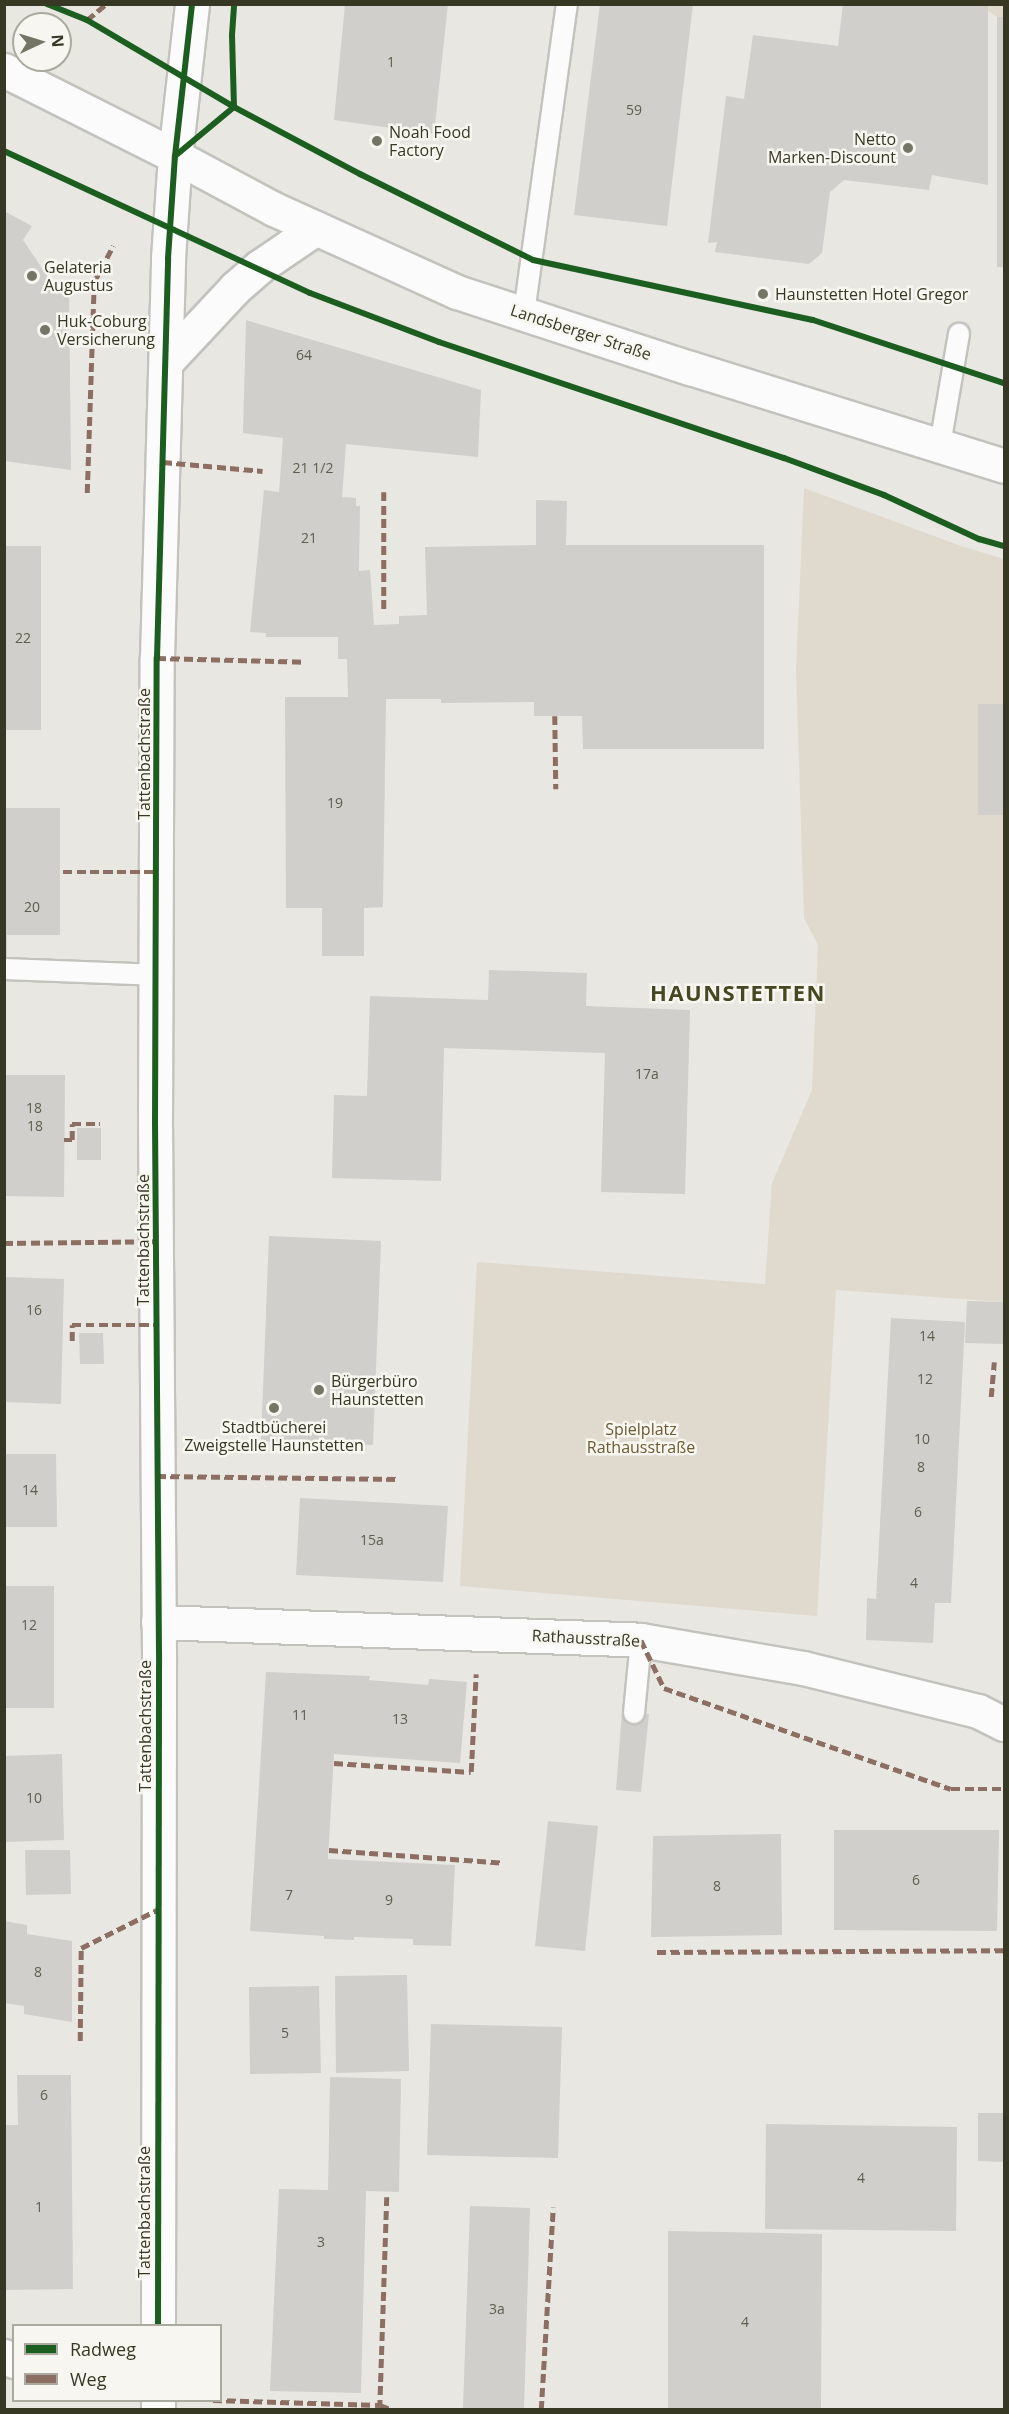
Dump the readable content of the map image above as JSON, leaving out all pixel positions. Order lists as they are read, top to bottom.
{
  "streets": {
    "street": ["Landsberger Straße", "Tattenbachstraße", "Rathausstraße"]
  },
  "crossings": [
    ["Landsberger Straße", "Tattenbachstraße"],
    ["Tattenbachstraße", "Rathausstraße"]
  ],
  "districts": ["HAUNSTETTEN"],
  "parks": ["Spielplatz Rathausstraße"],
  "places": [
    "Noah Food Factory",
    "Netto Marken-Discount",
    "Gelateria Augustus",
    "Haunstetten Hotel Gregor",
    "Huk-Coburg Versicherung",
    "Bürgerbüro Haunstetten",
    "Stadtbücherei Zweigstelle Haunstetten"
  ],
  "house_numbers": [
    "1",
    "59",
    "64",
    "21 1/2",
    "21",
    "22",
    "19",
    "20",
    "17a",
    "18",
    "18",
    "16",
    "14",
    "12",
    "10",
    "8",
    "14",
    "6",
    "15a",
    "4",
    "12",
    "11",
    "13",
    "10",
    "6",
    "8",
    "7",
    "9",
    "8",
    "5",
    "6",
    "4",
    "1",
    "3",
    "3a",
    "4"
  ],
  "legend": ["Radweg", "Weg"],
  "north": "right"
}
